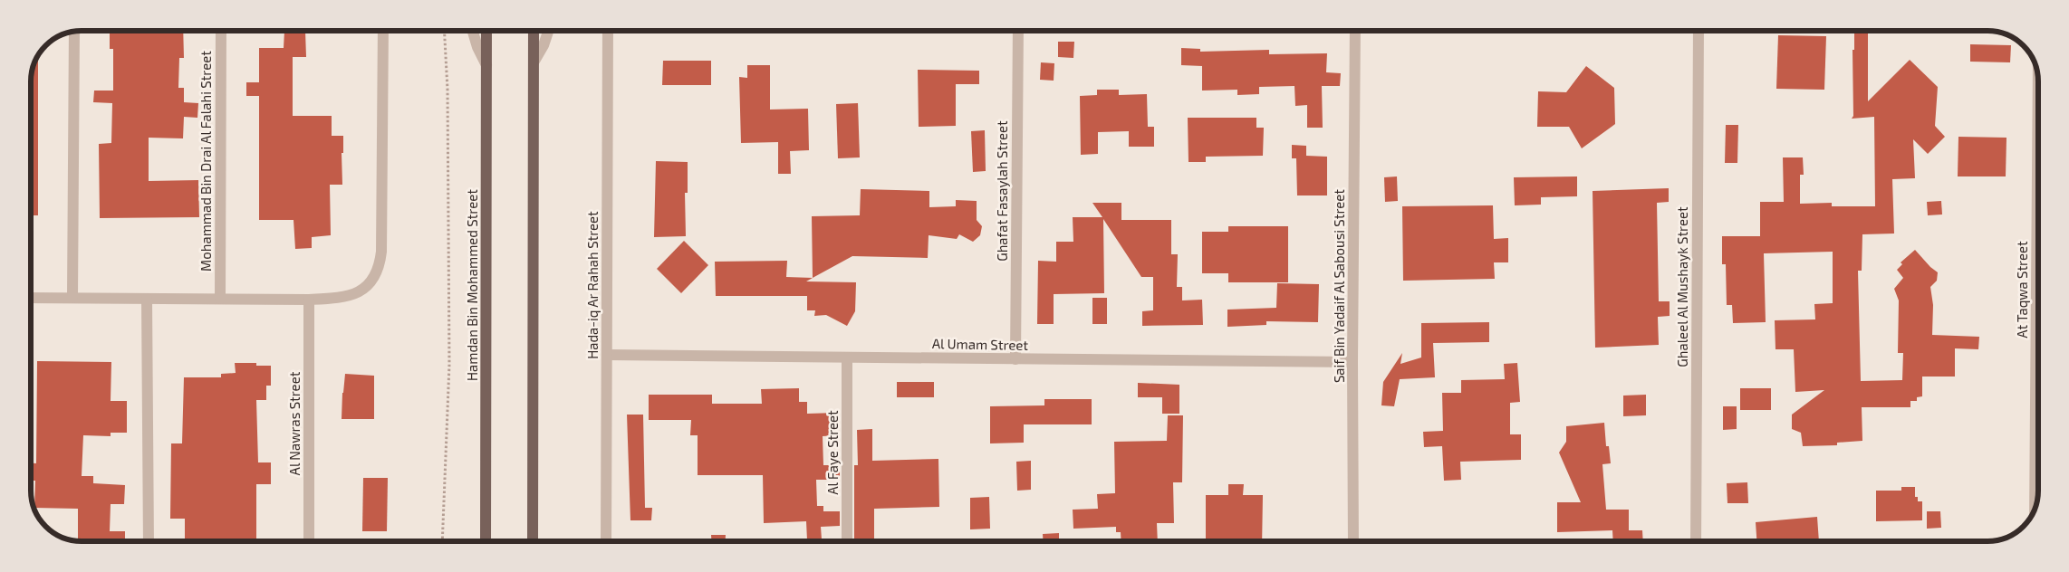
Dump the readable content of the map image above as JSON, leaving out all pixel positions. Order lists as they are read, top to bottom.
{
  "streets": {
    "main road": ["Hamdan Bin Mohammed Street"],
    "street": [
      "Mohammad Bin Drai Al Falahi Street",
      "Ghafat Fasaylah Street",
      "Hada-iq Ar Rahah Street",
      "Saif Bin Yadaif Al Sabousi Street",
      "Ghaleel Al Mushayk Street",
      "At Taqwa Street",
      "Al Umam Street",
      "Al Nawras Street",
      "Al Faye Street"
    ]
  },
  "crossings": [
    ["Ghafat Fasaylah Street", "Al Umam Street"],
    ["Hada-iq Ar Rahah Street", "Al Umam Street"],
    ["Saif Bin Yadaif Al Sabousi Street", "Al Umam Street"],
    ["Al Umam Street", "Al Faye Street"]
  ]
}
